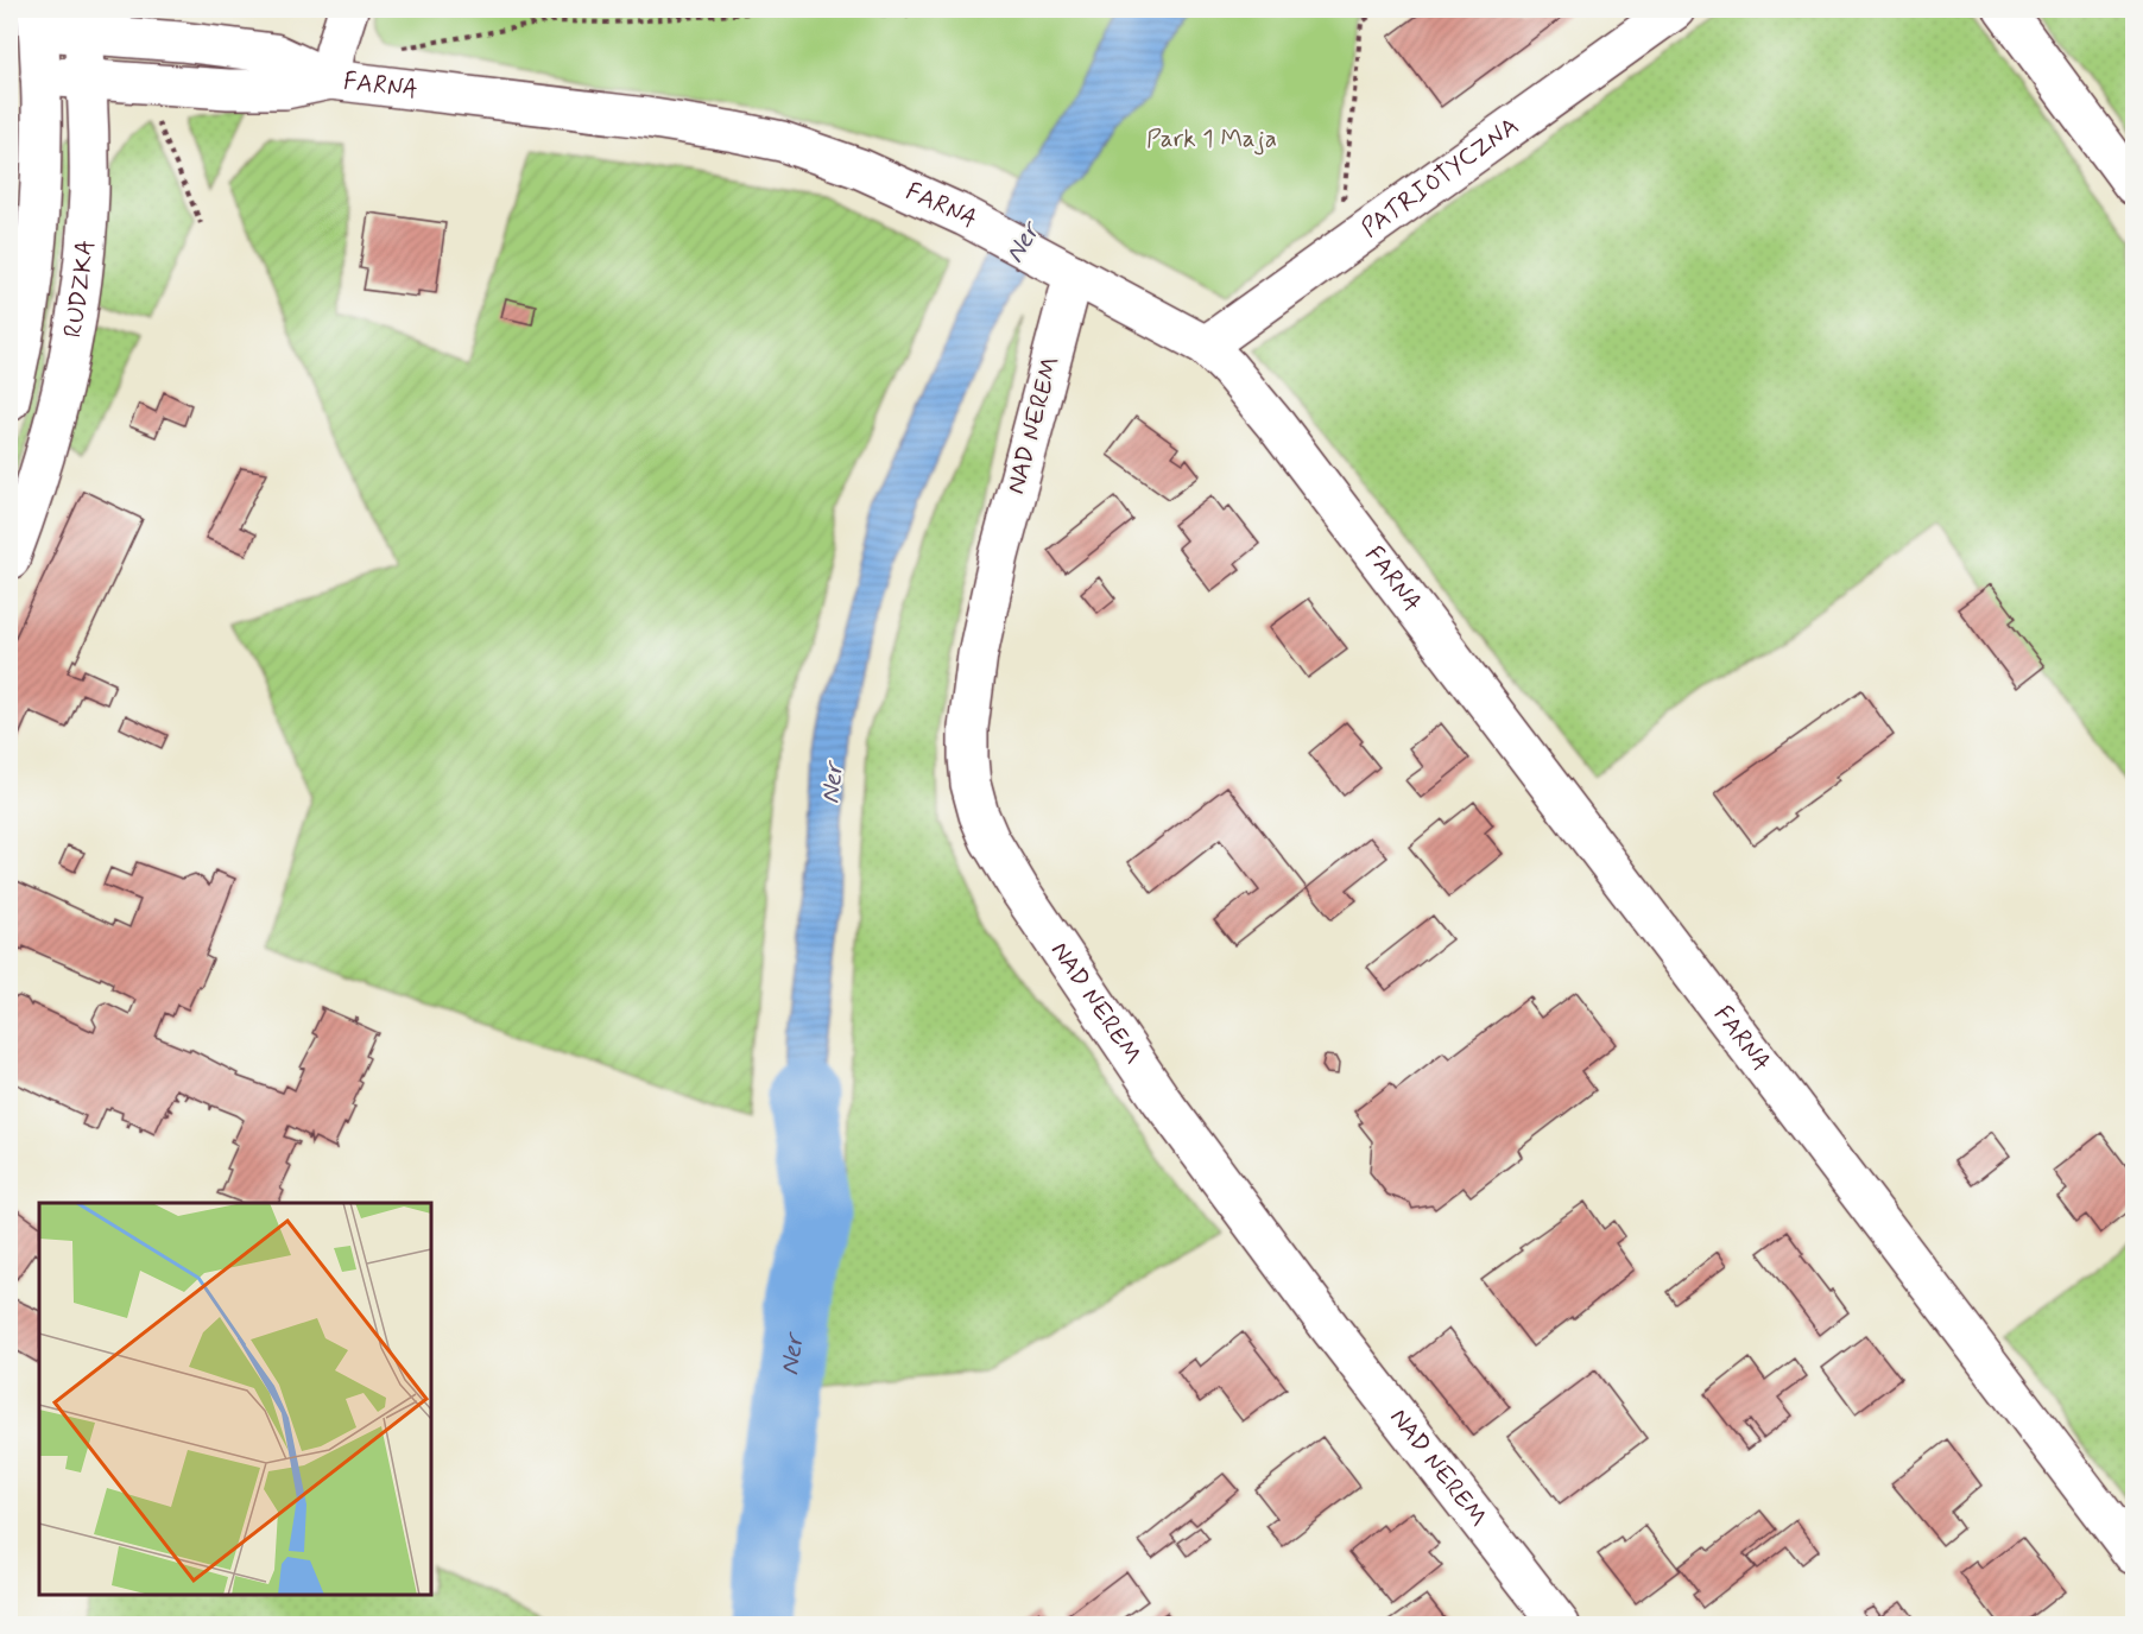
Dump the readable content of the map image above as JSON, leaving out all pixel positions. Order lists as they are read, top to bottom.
{
  "streets": {
    "street": [
      "FARNA",
      "PATRIOTYCZNA",
      "RUDZKA",
      "NAD NEREM"
    ]
  },
  "crossings": [
    ["FARNA", "PATRIOTYCZNA"],
    ["FARNA", "RUDZKA"],
    ["FARNA", "NAD NEREM"]
  ],
  "water": ["Ner"],
  "parks": ["Park 1 Maja"]
}
